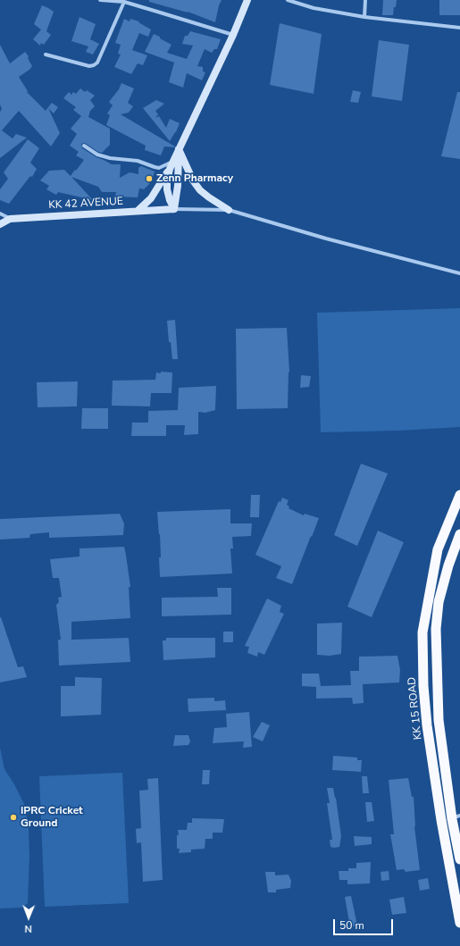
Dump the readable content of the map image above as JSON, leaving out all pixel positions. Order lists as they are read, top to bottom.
{
  "streets": {
    "highway": ["KK 15 ROAD"],
    "main road": ["KK 42 AVENUE"]
  },
  "places": ["Zenn Pharmacy", "IPRC Cricket Ground"],
  "scale_bar": "50 m",
  "north": "bottom"
}
